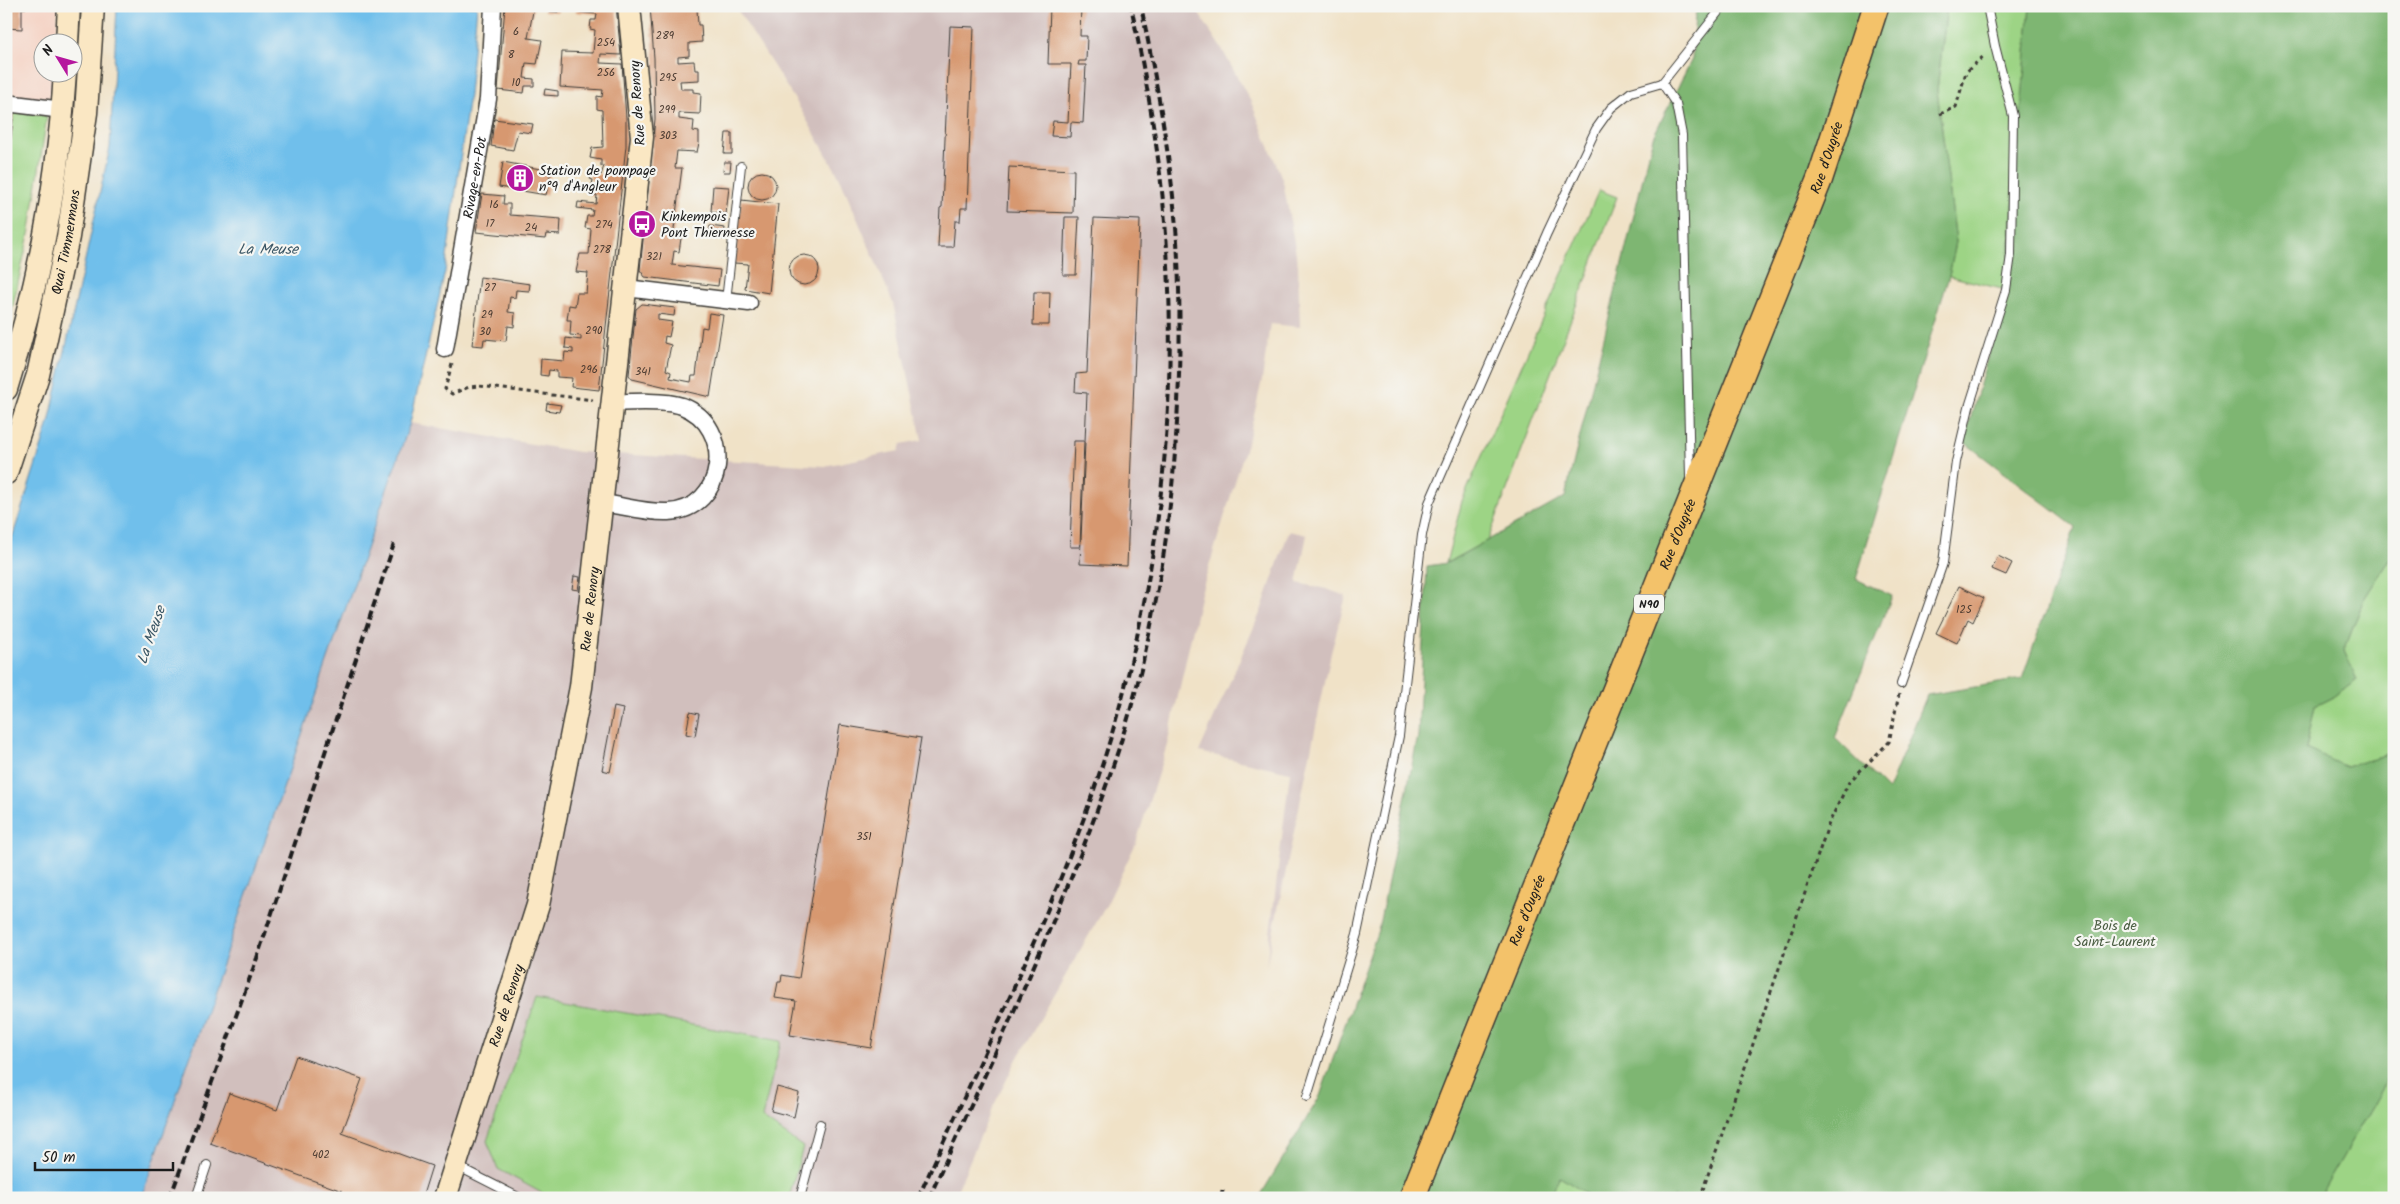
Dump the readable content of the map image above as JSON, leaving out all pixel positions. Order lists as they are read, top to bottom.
{
  "streets": {
    "main road": ["Rue d'Ougrée", "N90"],
    "street": ["Rue de Renory", "Rivage-en-Pot", "Quai Timmermans"]
  },
  "water": ["La Meuse"],
  "parks": ["Bois de Saint-Laurent"],
  "places": {
    "building": ["Station de pompage n°9 d'Angleur"],
    "bus stop": ["Kinkempois Pont Thiernesse"]
  },
  "house_numbers": [
    "6",
    "289",
    "254",
    "8",
    "256",
    "295",
    "10",
    "299",
    "303",
    "16",
    "17",
    "274",
    "24",
    "278",
    "321",
    "27",
    "29",
    "290",
    "30",
    "296",
    "341",
    "125",
    "351",
    "402"
  ],
  "scale_bar": "50 m",
  "north": "top left"
}
